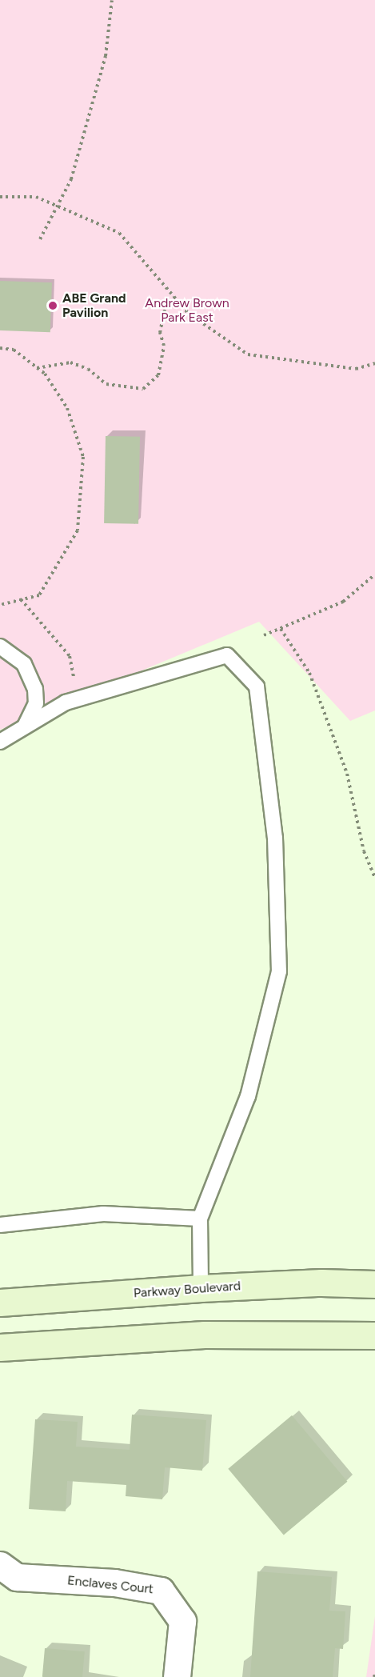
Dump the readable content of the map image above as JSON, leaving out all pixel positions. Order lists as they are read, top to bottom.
{
  "streets": {
    "street": ["Parkway Boulevard", "Enclaves Court"]
  },
  "parks": ["Andrew Brown Park East"],
  "places": ["ABE Grand Pavilion"]
}
